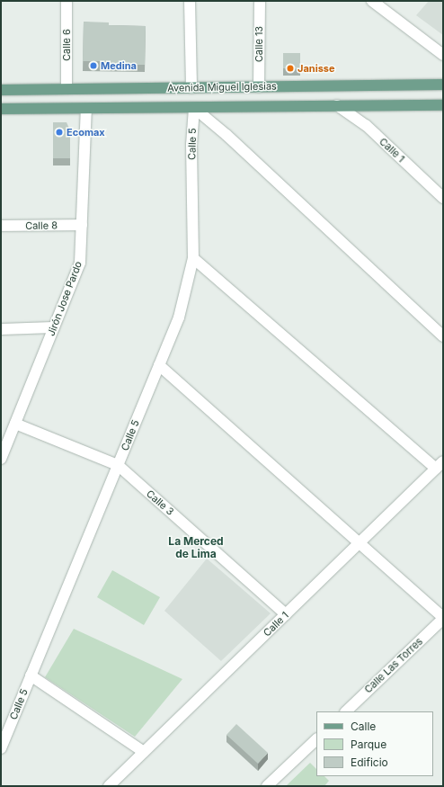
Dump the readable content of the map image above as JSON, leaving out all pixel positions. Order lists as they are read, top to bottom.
{
  "streets": {
    "main road": ["Avenida Miguel Iglesias"],
    "street": [
      "Calle 13",
      "Calle 6",
      "Calle 5",
      "Calle 1",
      "Calle 8",
      "Jirón Jose Pardo",
      "Calle 3",
      "Calle Las Torres"
    ]
  },
  "crossings": [
    ["Calle 13", "Avenida Miguel Iglesias"],
    ["Calle 6", "Avenida Miguel Iglesias"],
    ["Avenida Miguel Iglesias", "Calle 5"],
    ["Avenida Miguel Iglesias", "Calle 1"],
    ["Avenida Miguel Iglesias", "Jirón Jose Pardo"],
    ["Calle 5", "Calle 3"],
    ["Calle 1", "Calle 3"],
    ["Calle 8", "Jirón Jose Pardo"],
    ["Jirón Jose Pardo", "Calle 3"]
  ],
  "districts": ["La Merced de Lima"],
  "places": ["Medina", "Janisse", "Ecomax"],
  "legend": ["Calle", "Parque", "Edificio"]
}
